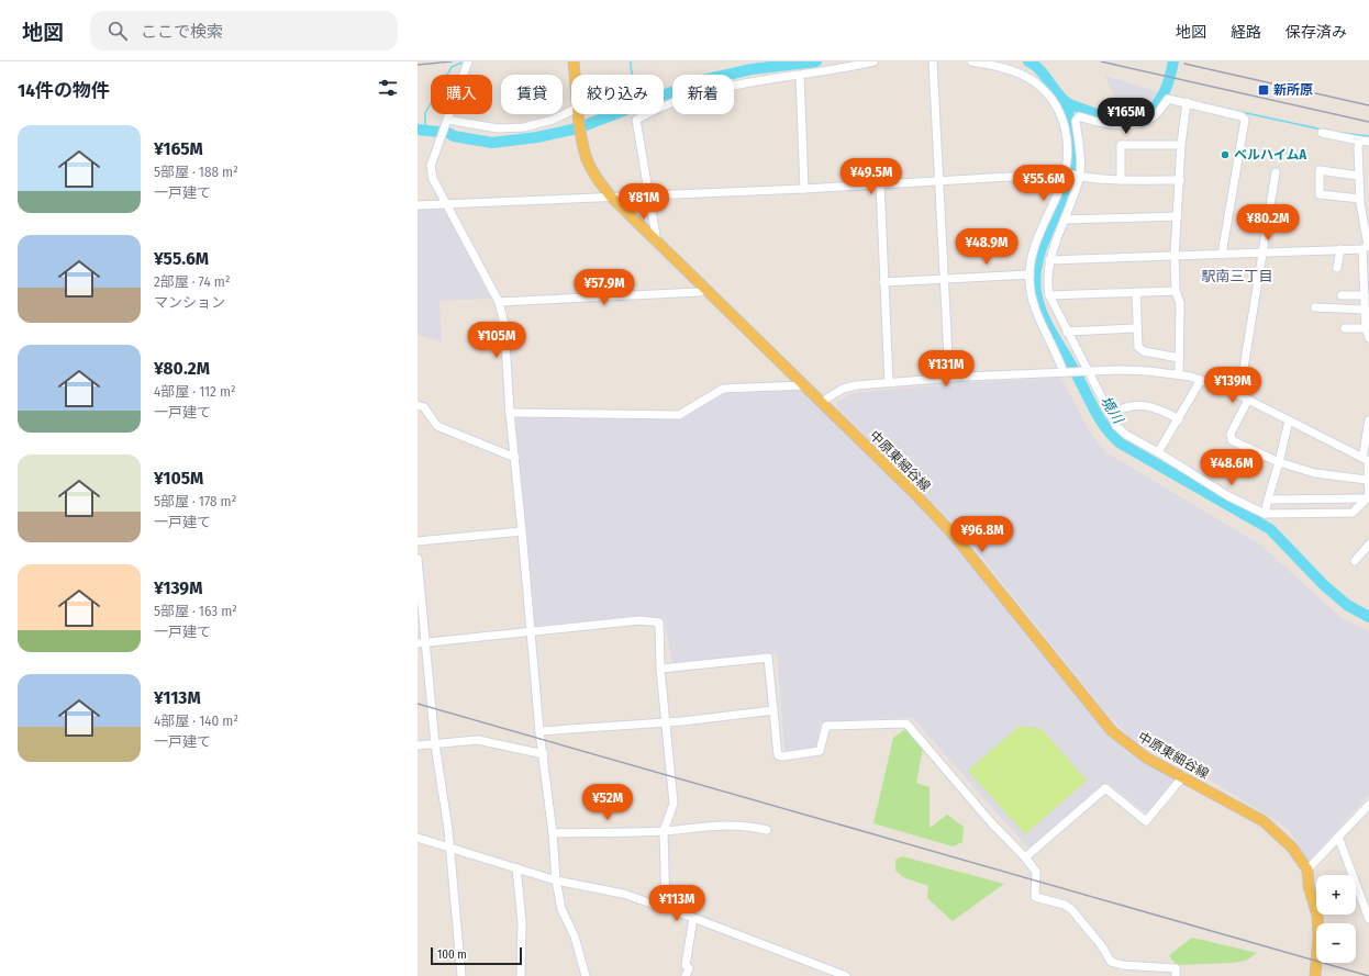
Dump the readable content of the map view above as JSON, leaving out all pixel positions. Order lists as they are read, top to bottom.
{
  "streets": {
    "main road": ["中原東細谷線"]
  },
  "districts": ["駅南三丁目"],
  "water": ["境川"],
  "places": {
    "transit": ["新所原"],
    "other": ["ベルハイムA"]
  },
  "scale_bar": "100 m",
  "page": {
    "header": "地図",
    "search": "ここで検索",
    "nav": ["地図", "経路", "保存済み"],
    "heading": "14件の物件",
    "chip": [
      "購入",
      "賃貸",
      "絞り込み",
      "新着"
    ],
    "price": [
      "¥165M",
      "¥49.5M",
      "¥55.6M",
      "¥81M",
      "¥80.2M",
      "¥48.9M",
      "¥57.9M",
      "¥105M",
      "¥131M",
      "¥139M",
      "¥48.6M",
      "¥96.8M",
      "¥52M",
      "¥113M"
    ],
    "list": [
      {
        "name": "¥165M",
        "note": "5部屋 · 188 m² · 一戸建て"
      },
      {
        "name": "¥55.6M",
        "note": "2部屋 · 74 m² · マンション"
      },
      {
        "name": "¥80.2M",
        "note": "4部屋 · 112 m² · 一戸建て"
      },
      {
        "name": "¥105M",
        "note": "5部屋 · 178 m² · 一戸建て"
      },
      {
        "name": "¥139M",
        "note": "5部屋 · 163 m² · 一戸建て"
      },
      {
        "name": "¥113M",
        "note": "4部屋 · 140 m² · 一戸建て"
      }
    ],
    "map_buttons": ["+", "−"],
    "scale": "100 m"
  }
}
